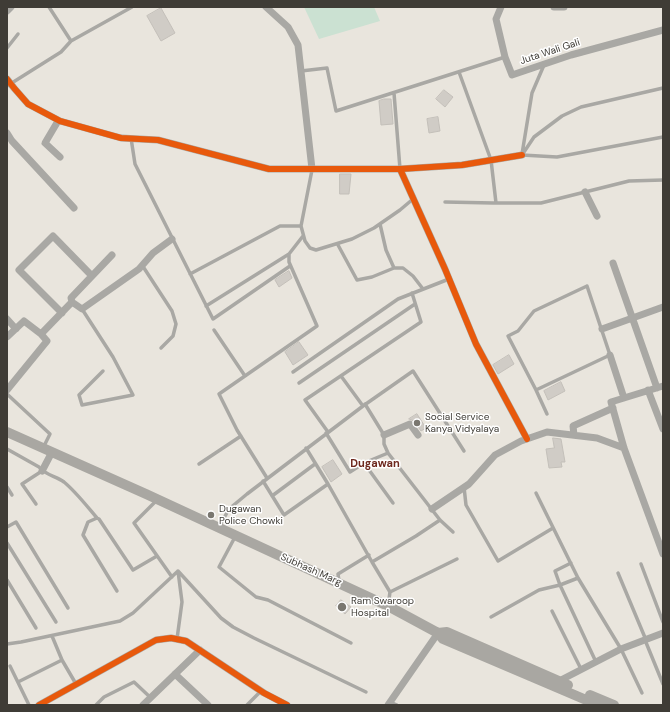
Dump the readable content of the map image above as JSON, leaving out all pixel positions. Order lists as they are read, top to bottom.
{
  "streets": {
    "main road": ["Subhash Marg"],
    "street": ["Juta Wali Gali"]
  },
  "districts": ["Dugawan"],
  "places": ["Social Service Kanya Vidyalaya", "Dugawan Police Chowki", "Ram Swaroop Hospital"]
}
